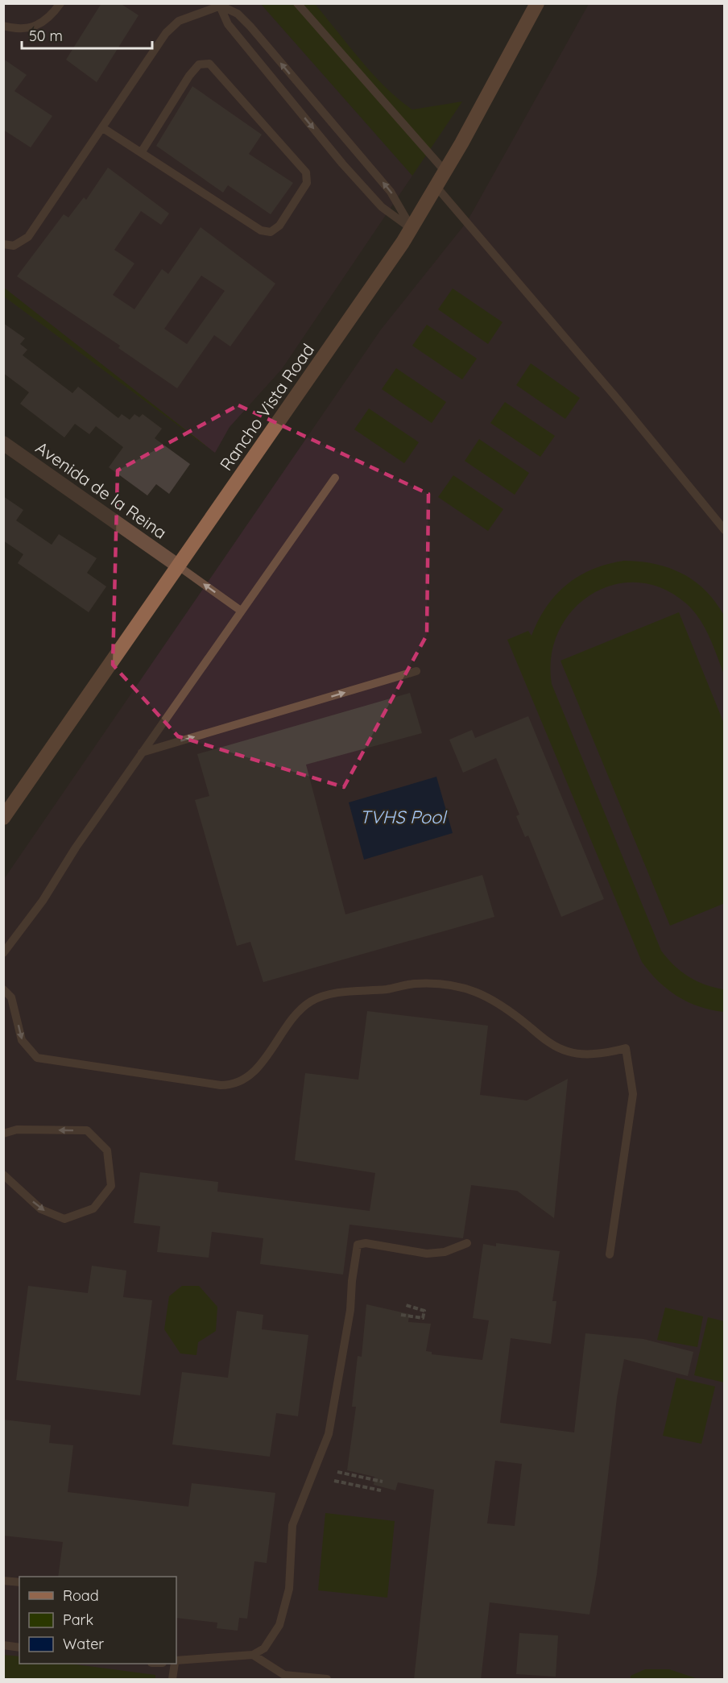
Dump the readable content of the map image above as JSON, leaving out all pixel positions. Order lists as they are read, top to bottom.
{
  "streets": {
    "main road": ["Rancho Vista Road"],
    "street": ["Avenida de la Reina"]
  },
  "crossings": [
    ["Rancho Vista Road", "Avenida de la Reina"]
  ],
  "water": ["TVHS Pool"],
  "legend": ["Road", "Park", "Water"],
  "scale_bar": "50 m"
}
